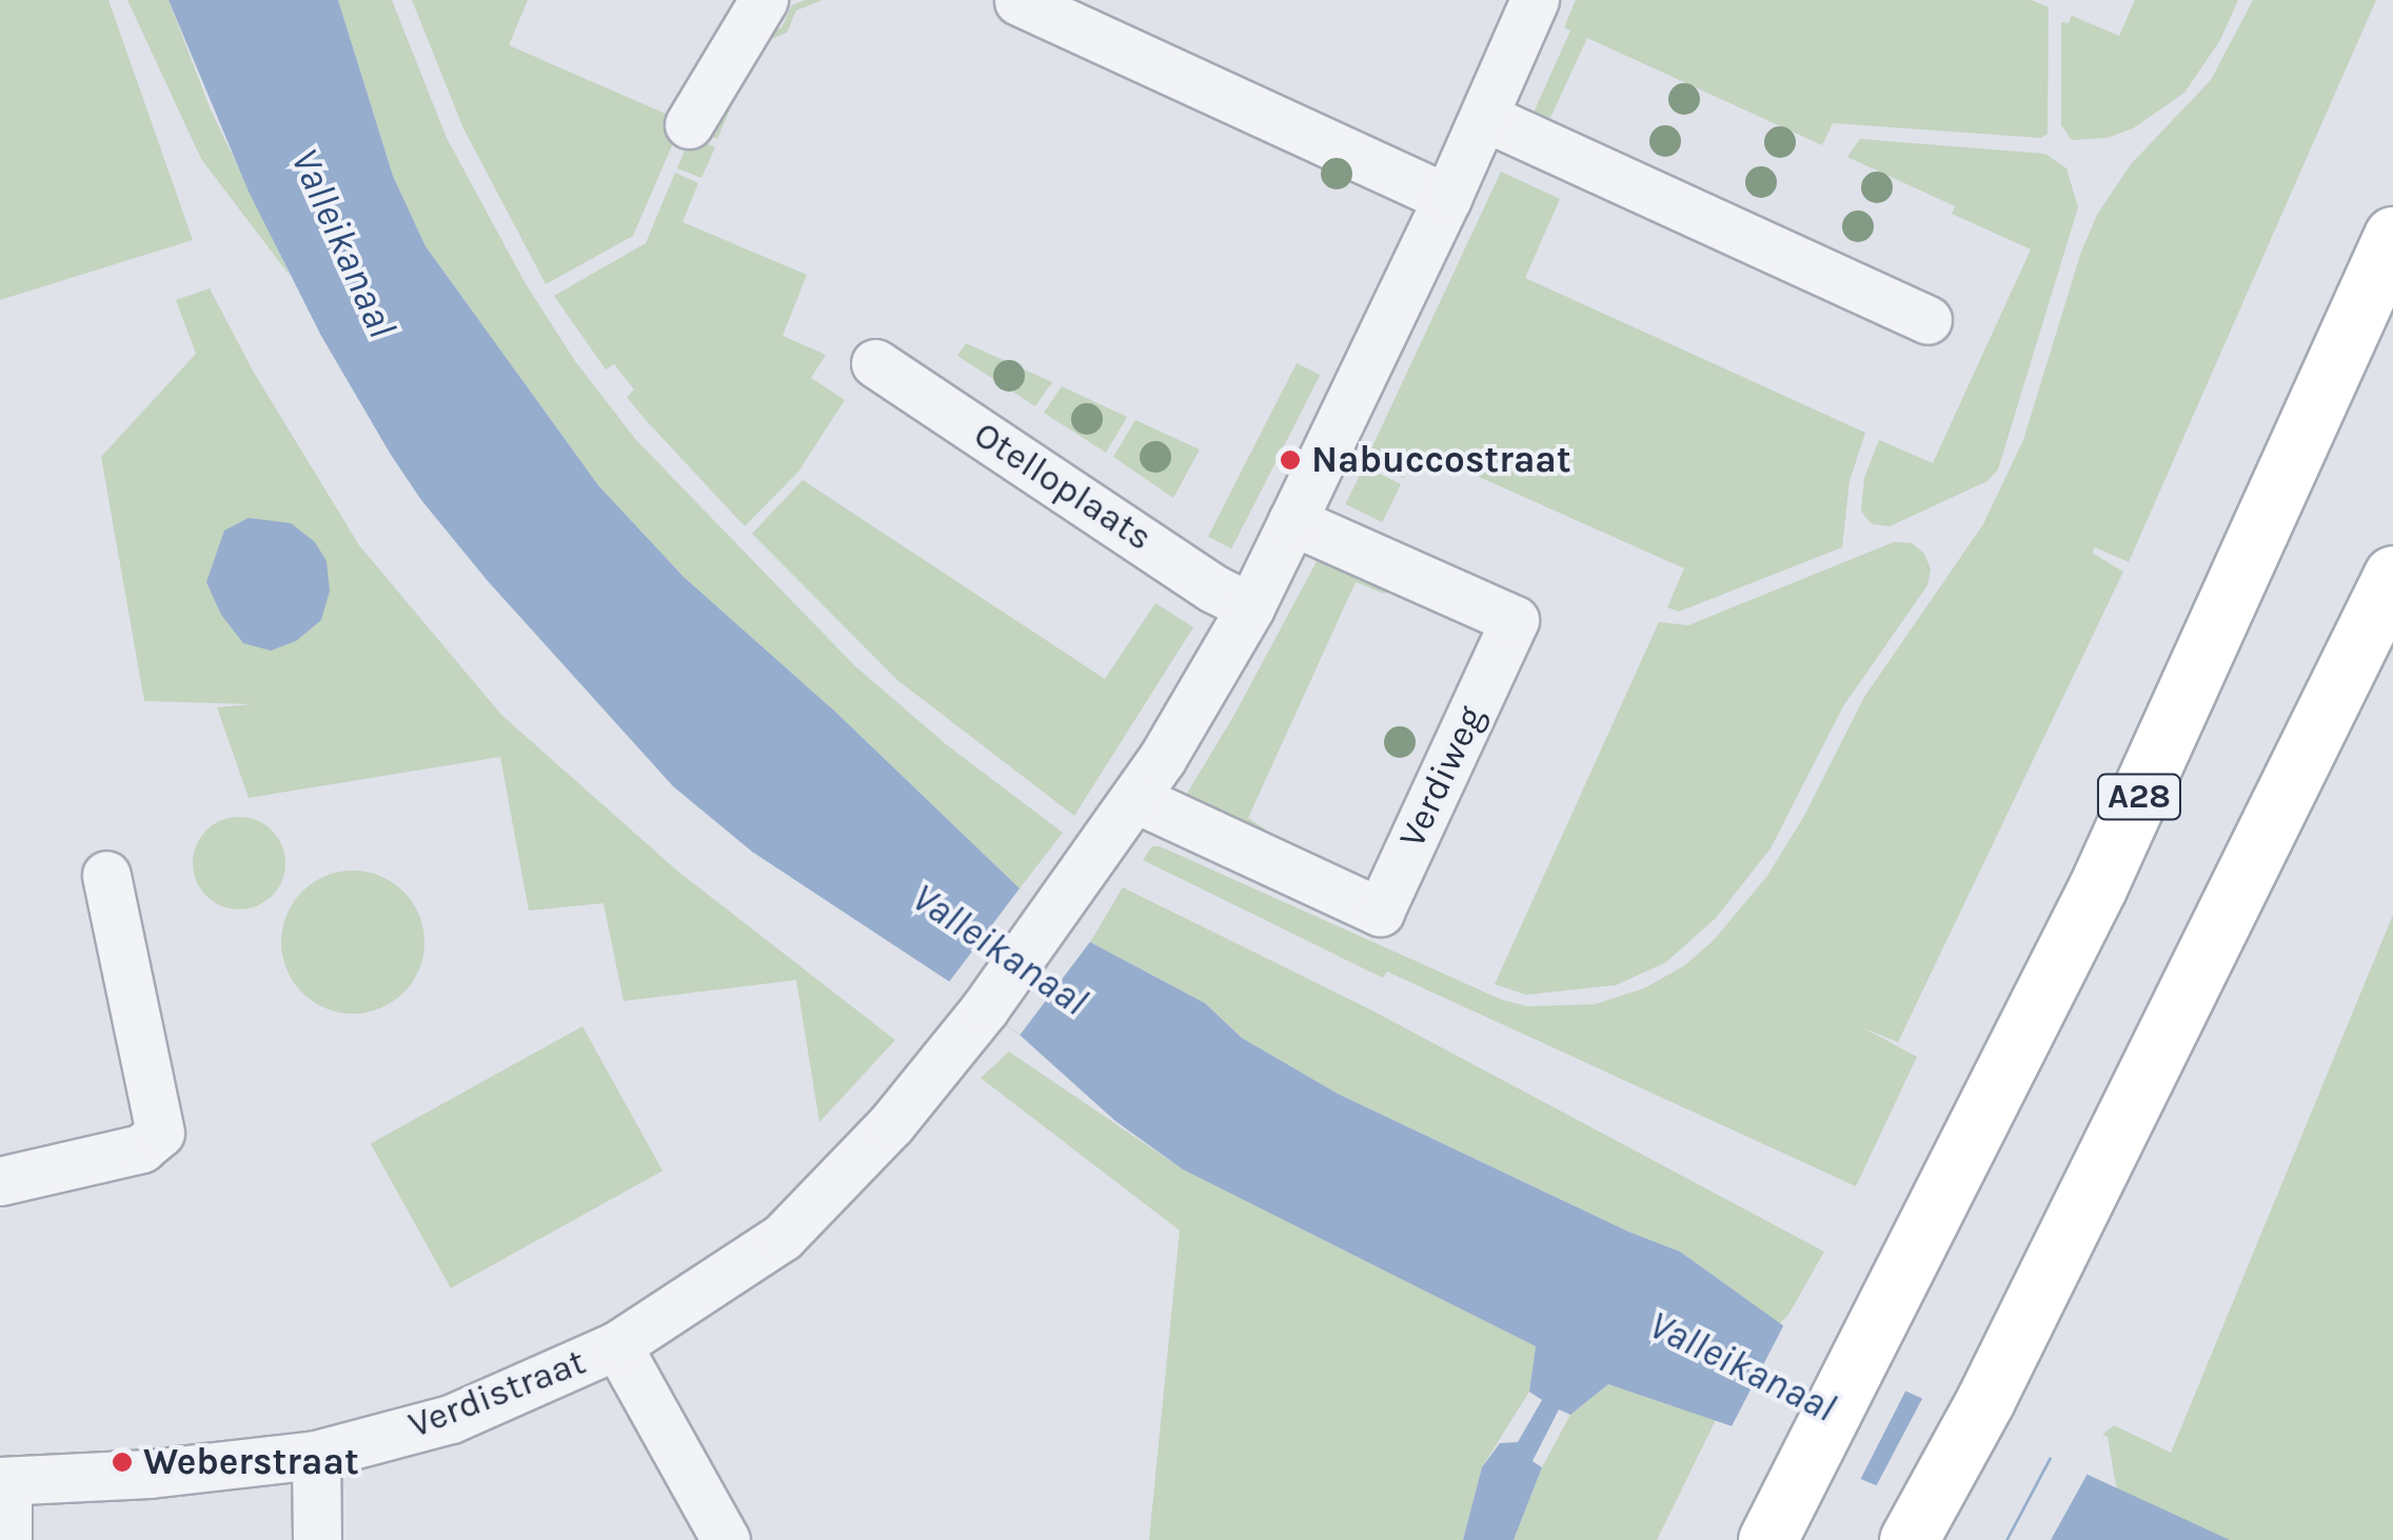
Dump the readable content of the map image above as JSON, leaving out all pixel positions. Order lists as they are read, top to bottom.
{
  "streets": {
    "highway": ["A28"],
    "street": ["Otelloplaats", "Verdiweg", "Verdistraat"]
  },
  "crossings": [
    ["Verdiweg", "Verdistraat"]
  ],
  "water": ["Valleikanaal"],
  "places": ["Nabuccostraat", "Weberstraat"]
}
